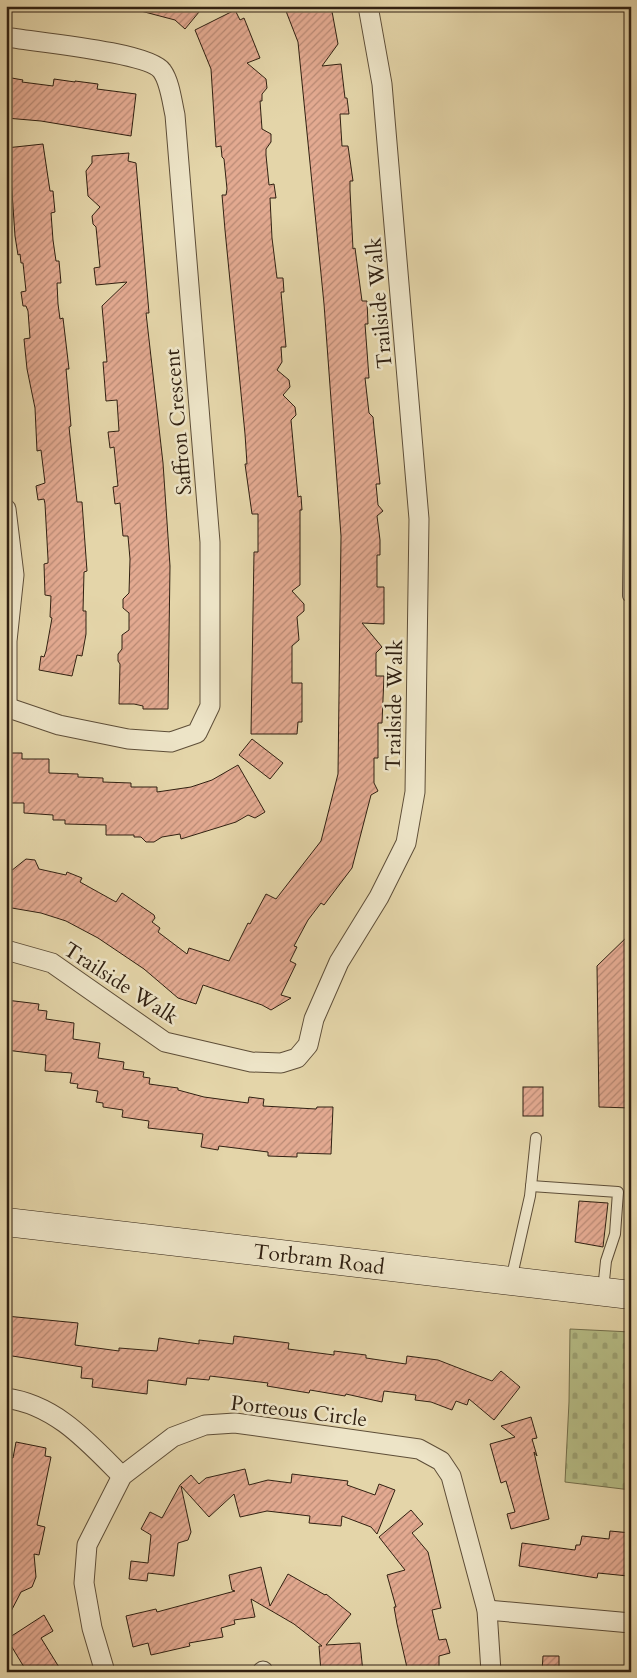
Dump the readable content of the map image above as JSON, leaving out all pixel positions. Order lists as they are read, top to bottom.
{
  "streets": {
    "main road": ["Torbram Road"],
    "street": ["Trailside Walk", "Saffron Crescent", "Porteous Circle"]
  }
}
